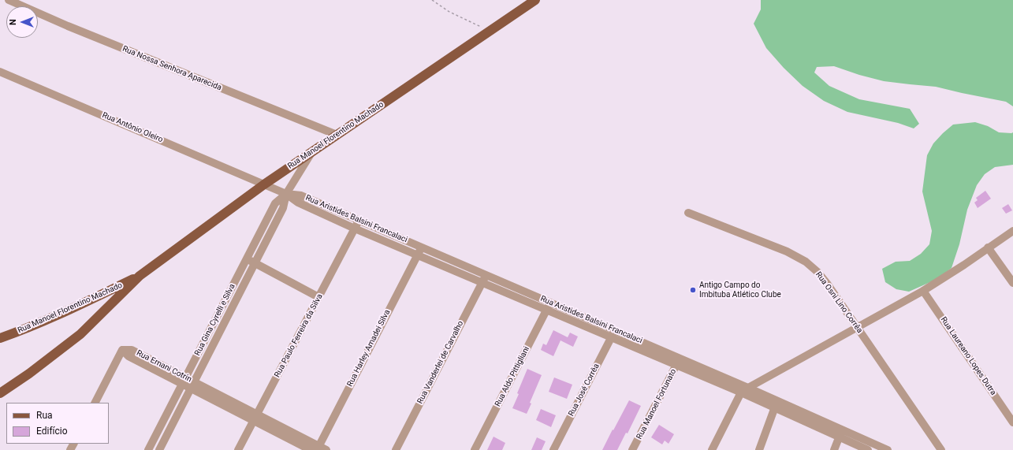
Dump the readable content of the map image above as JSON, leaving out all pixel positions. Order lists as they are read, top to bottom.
{
  "streets": {
    "main road": ["Rua Manoel Florentino Machado"],
    "street": [
      "Rua Nossa Senhora Aparecida",
      "Rua Antônio Oleiro",
      "Rua Aristides Balsini Francalaci",
      "Rua Osni Lino Corrêa",
      "Rua Gina Cyrelli e Silva",
      "Rua Paulo Ferreira da Silva",
      "Rua Harley Amadei Silva",
      "Rua Laureano Lopes Dutra",
      "Rua Vanderlei de Carvalho",
      "Rua Ernani Cotrin",
      "Rua Aldo Pittigliani",
      "Rua José Corrêa",
      "Rua Manoel Fortunato"
    ]
  },
  "crossings": [
    ["Rua Nossa Senhora Aparecida", "Rua Manoel Florentino Machado"],
    ["Rua Antônio Oleiro", "Rua Manoel Florentino Machado"],
    ["Rua Antônio Oleiro", "Rua Aristides Balsini Francalaci"],
    ["Rua Antônio Oleiro", "Rua Gina Cyrelli e Silva"],
    ["Rua Manoel Florentino Machado", "Rua Gina Cyrelli e Silva"],
    ["Rua Aristides Balsini Francalaci", "Rua Gina Cyrelli e Silva"],
    ["Rua Aristides Balsini Francalaci", "Rua Paulo Ferreira da Silva"],
    ["Rua Aristides Balsini Francalaci", "Rua Harley Amadei Silva"],
    ["Rua Aristides Balsini Francalaci", "Rua Vanderlei de Carvalho"],
    ["Rua Aristides Balsini Francalaci", "Rua Aldo Pittigliani"],
    ["Rua Aristides Balsini Francalaci", "Rua José Corrêa"],
    ["Rua Aristides Balsini Francalaci", "Rua Manoel Fortunato"],
    ["Rua Gina Cyrelli e Silva", "Rua Ernani Cotrin"],
    ["Rua Paulo Ferreira da Silva", "Rua Ernani Cotrin"],
    ["Rua Harley Amadei Silva", "Rua Ernani Cotrin"]
  ],
  "places": ["Antigo Campo do Imbituba Atlético Clube"],
  "legend": ["Rua", "Edifício"],
  "north": "left"
}
